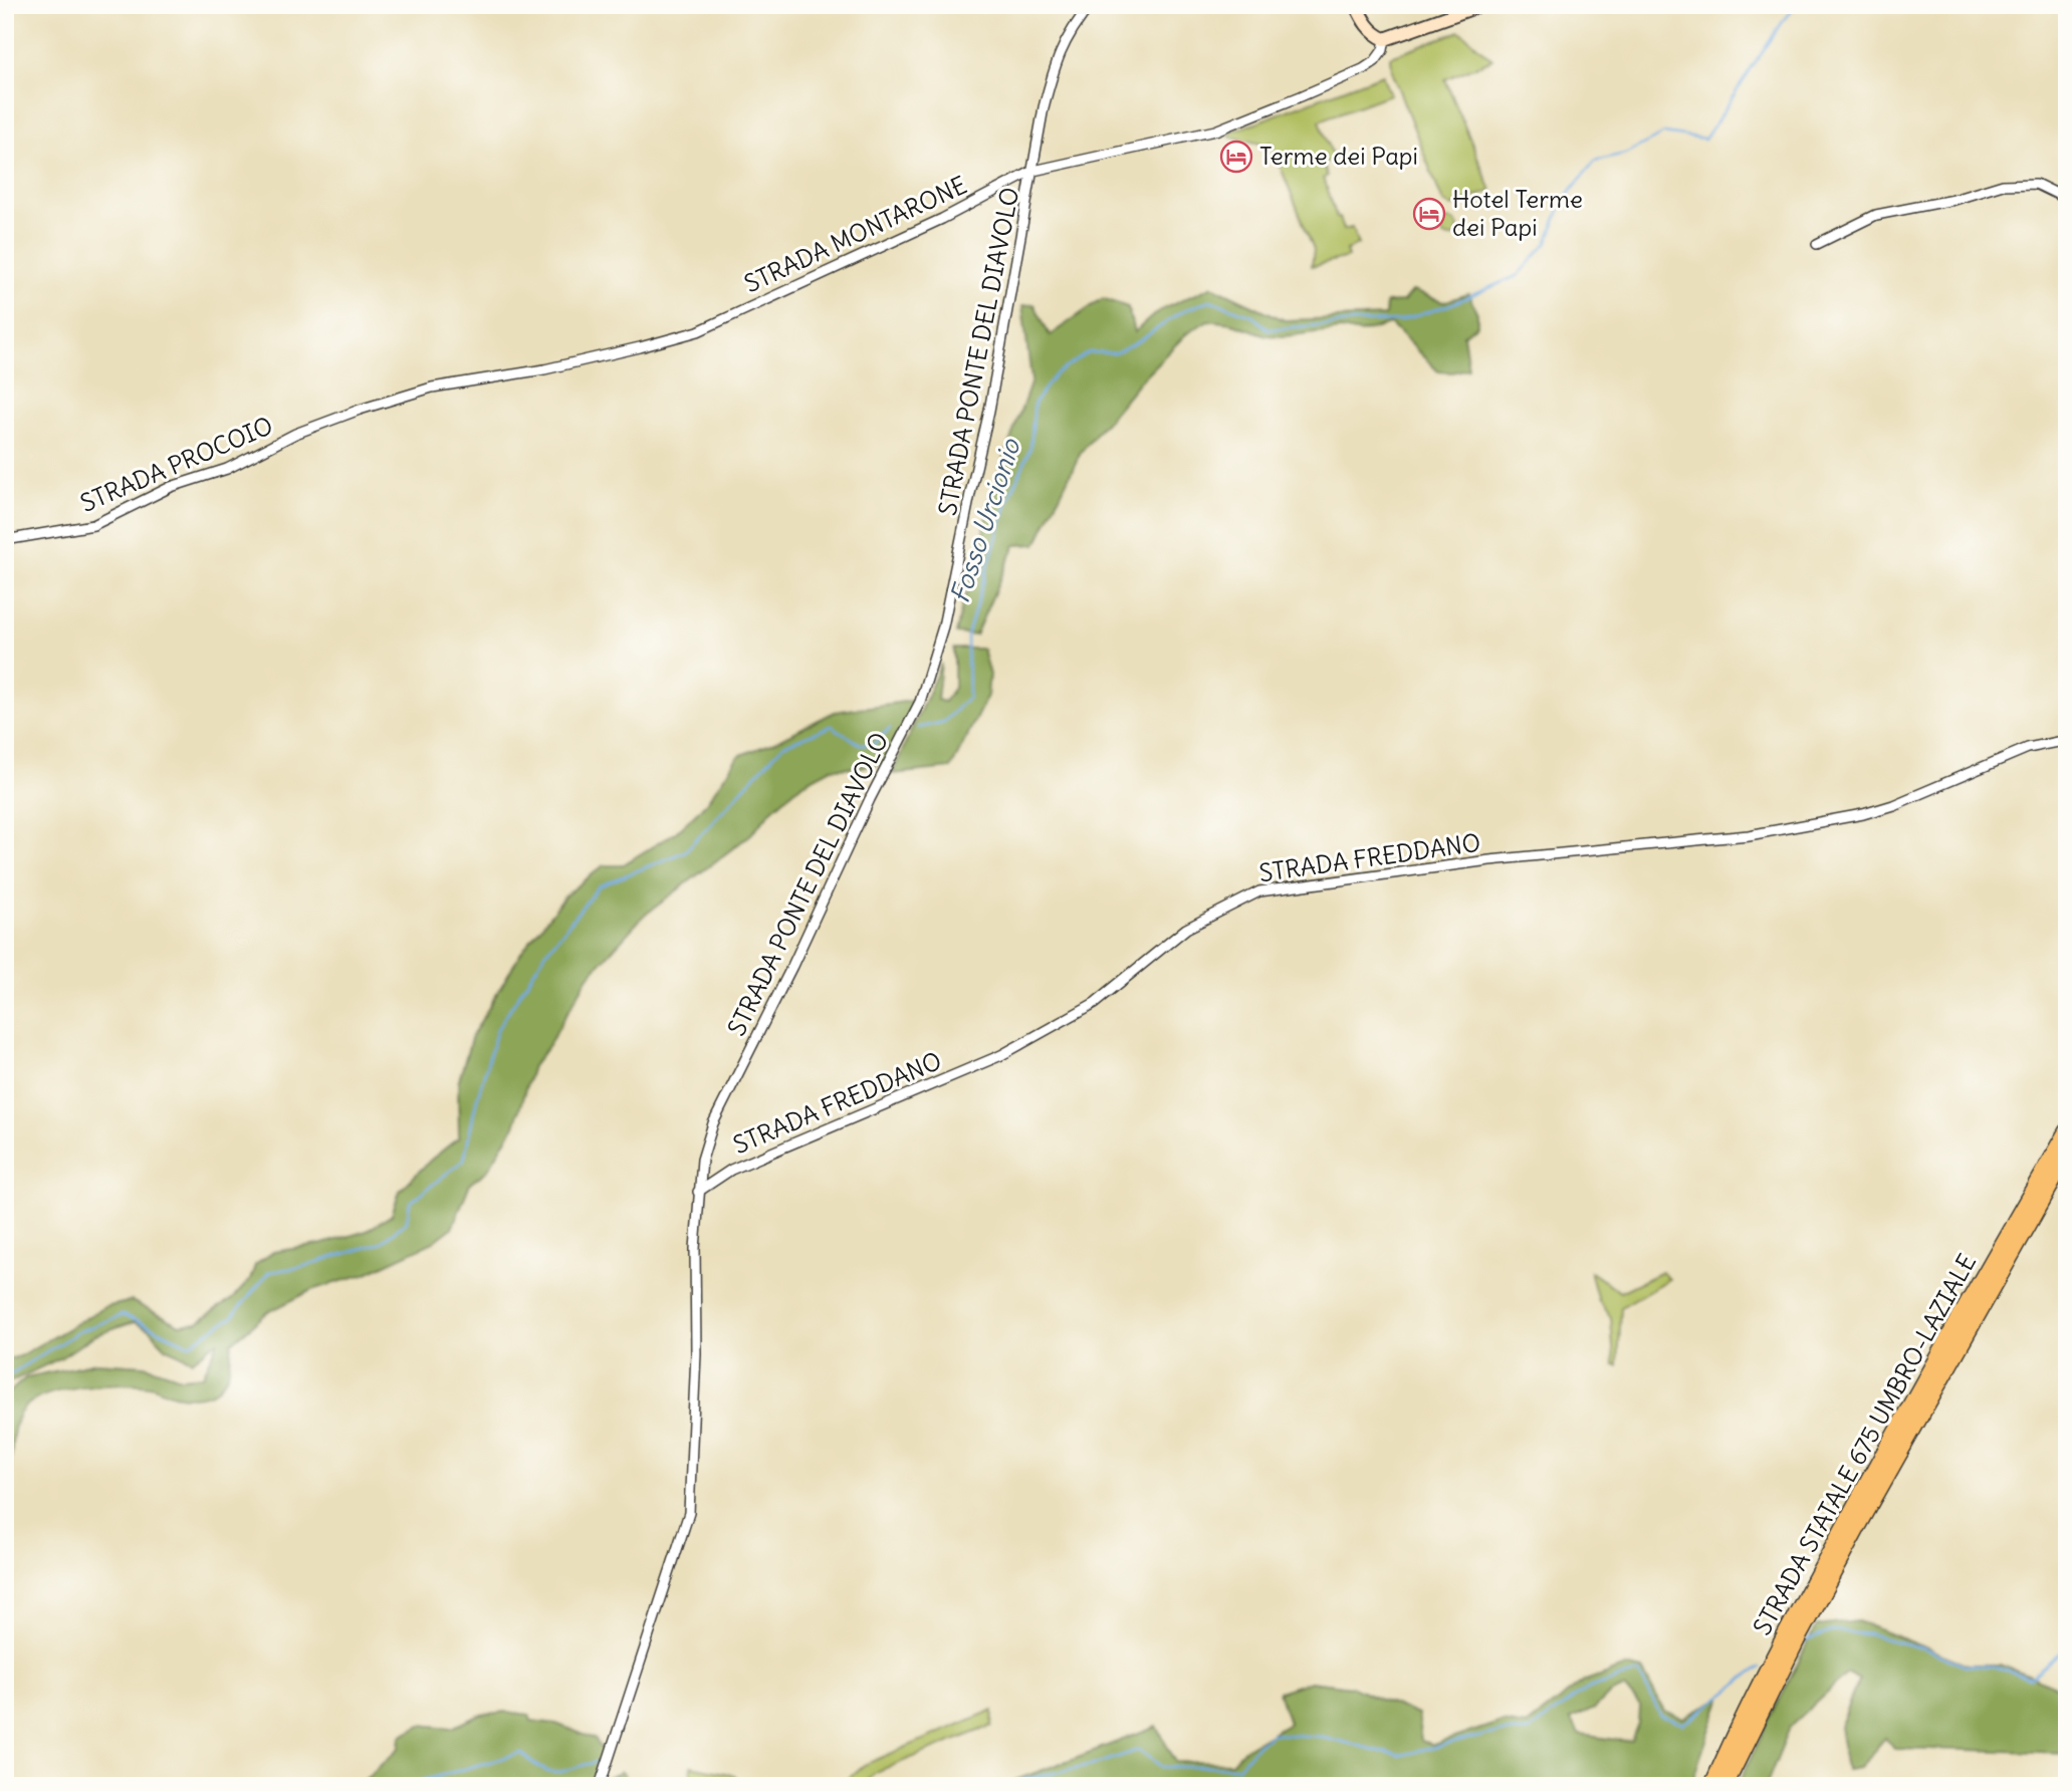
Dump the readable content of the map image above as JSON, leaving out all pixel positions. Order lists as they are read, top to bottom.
{
  "streets": {
    "highway": ["STRADA STATALE 675 UMBRO-LAZIALE"],
    "street": [
      "STRADA MONTARONE",
      "STRADA PONTE DEL DIAVOLO",
      "STRADA PROCOIO",
      "STRADA FREDDANO"
    ]
  },
  "crossings": [
    ["STRADA MONTARONE", "STRADA PONTE DEL DIAVOLO"],
    ["STRADA MONTARONE", "STRADA PROCOIO"],
    ["STRADA PONTE DEL DIAVOLO", "STRADA FREDDANO"]
  ],
  "water": ["Fosso Urcionio"],
  "places": {
    "hotel": ["Terme dei Papi", "Hotel Terme dei Papi"]
  }
}
